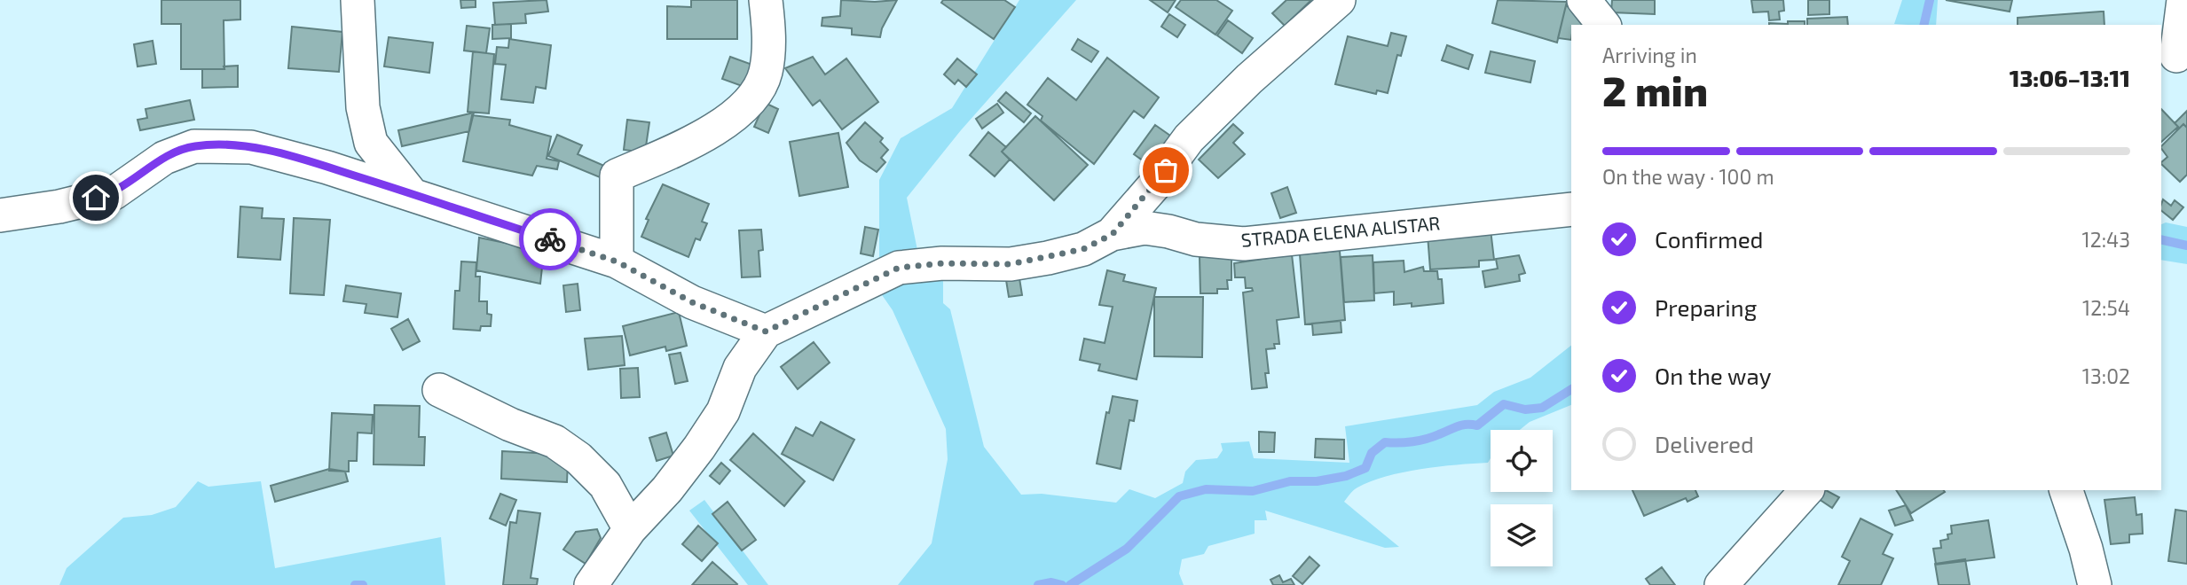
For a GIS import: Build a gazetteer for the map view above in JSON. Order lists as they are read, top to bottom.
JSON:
{
  "streets": {
    "street": ["STRADA ELENA ALISTAR"]
  },
  "page": {
    "heading": ["2 min", "Arriving in", "13:06–13:11"],
    "bar": "On the way · 100 m",
    "list": [
      ["Confirmed", "12:43"],
      ["Preparing", "12:54"],
      ["On the way", "13:02"],
      "Delivered"
    ]
  }
}
